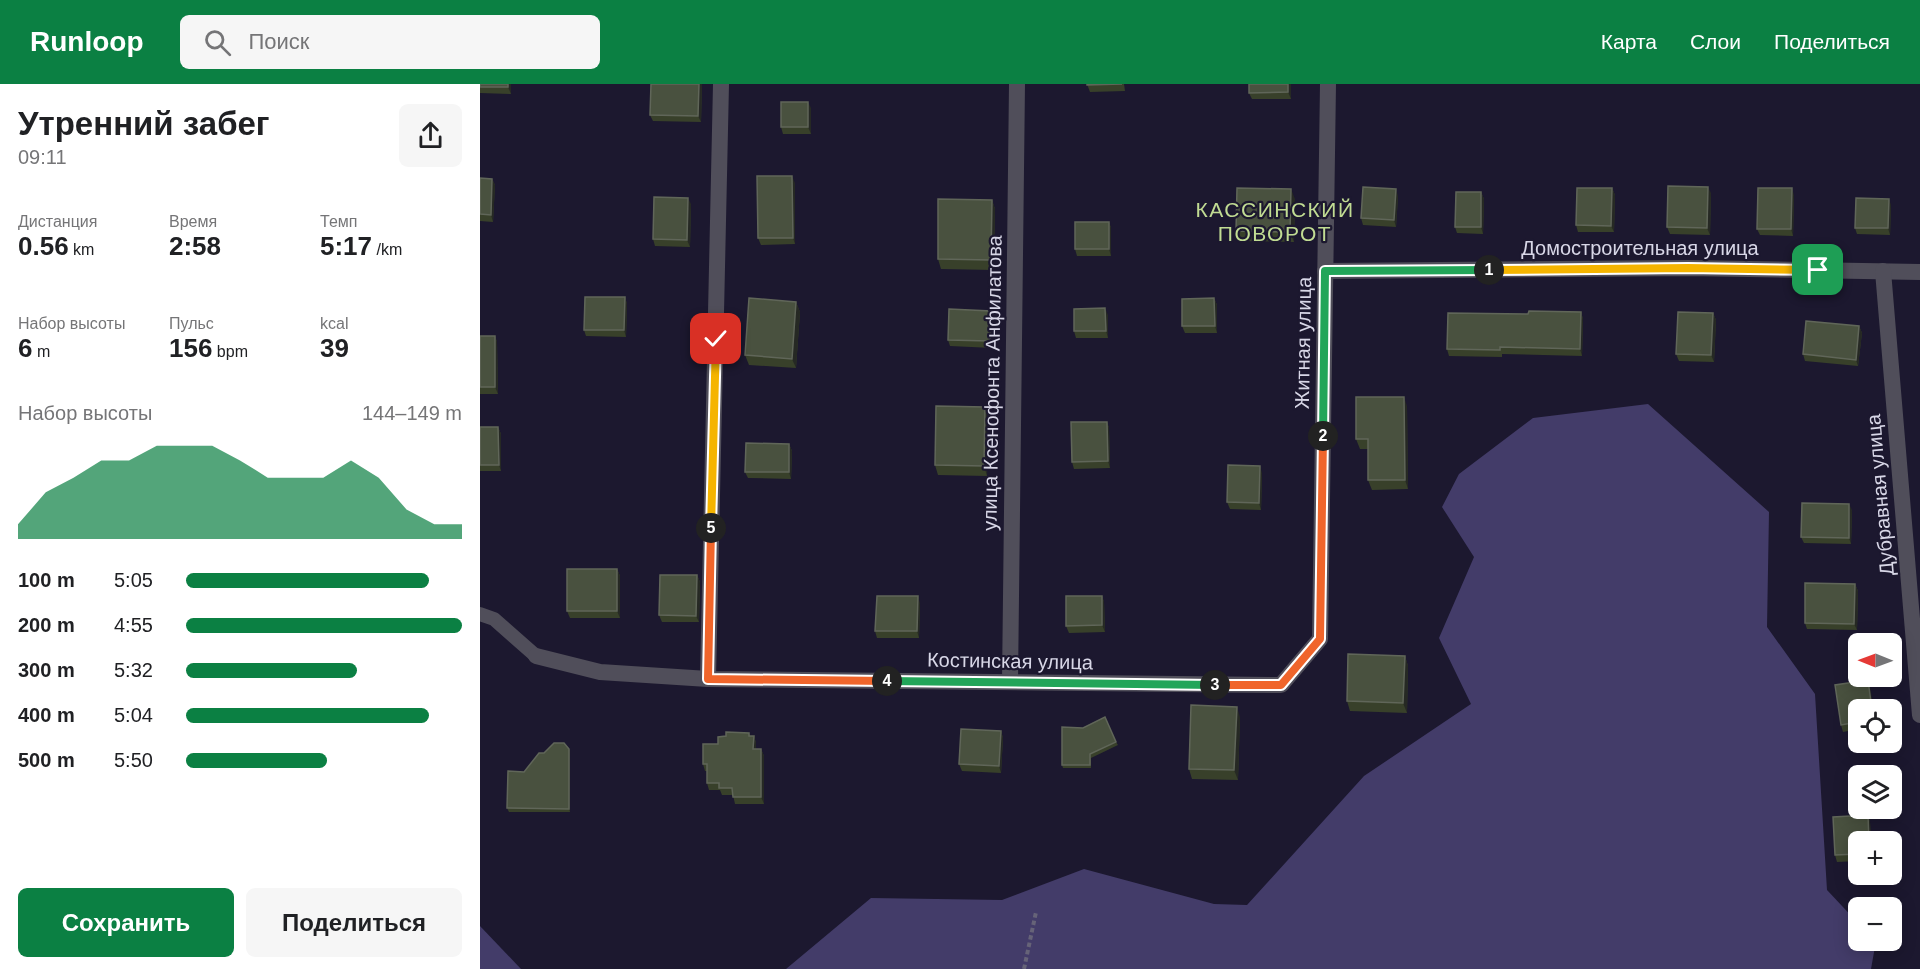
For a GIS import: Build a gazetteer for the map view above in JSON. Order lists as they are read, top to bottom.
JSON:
{
  "streets": {
    "street": [
      "Домостроительная улица",
      "Житная улица",
      "улица Ксенофонта Анфилатова",
      "Дубравная улица",
      "Костинская улица"
    ]
  },
  "crossings": [
    ["Домостроительная улица", "Житная улица"],
    ["Домостроительная улица", "Дубравная улица"],
    ["Житная улица", "Костинская улица"],
    ["улица Ксенофонта Анфилатова", "Костинская улица"]
  ],
  "districts": ["КАССИНСКИЙ ПОВОРОТ"],
  "north": "left",
  "page": {
    "header": "Runloop",
    "search": "Поиск",
    "nav": ["Карта", "Слои", "Поделиться"],
    "heading": ["Утренний забег", "09:11"],
    "stats": [
      ["Дистанция", "0.56 km"],
      ["Время", "2:58"],
      ["Темп", "5:17 /km"],
      ["Набор высоты", "6 m"],
      ["Пульс", "156 bpm"],
      ["kcal", "39"]
    ],
    "pins": [
      "1",
      "2",
      "5",
      "4",
      "3"
    ],
    "chart": ["Набор высоты", "144–149 m"],
    "list": [
      {
        "name": "100 m",
        "note": "5:05"
      },
      {
        "name": "200 m",
        "note": "4:55"
      },
      {
        "name": "300 m",
        "note": "5:32"
      },
      {
        "name": "400 m",
        "note": "5:04"
      },
      {
        "name": "500 m",
        "note": "5:50"
      }
    ],
    "map_buttons": ["+", "−"],
    "buttons": ["Сохранить", "Поделиться"]
  }
}
